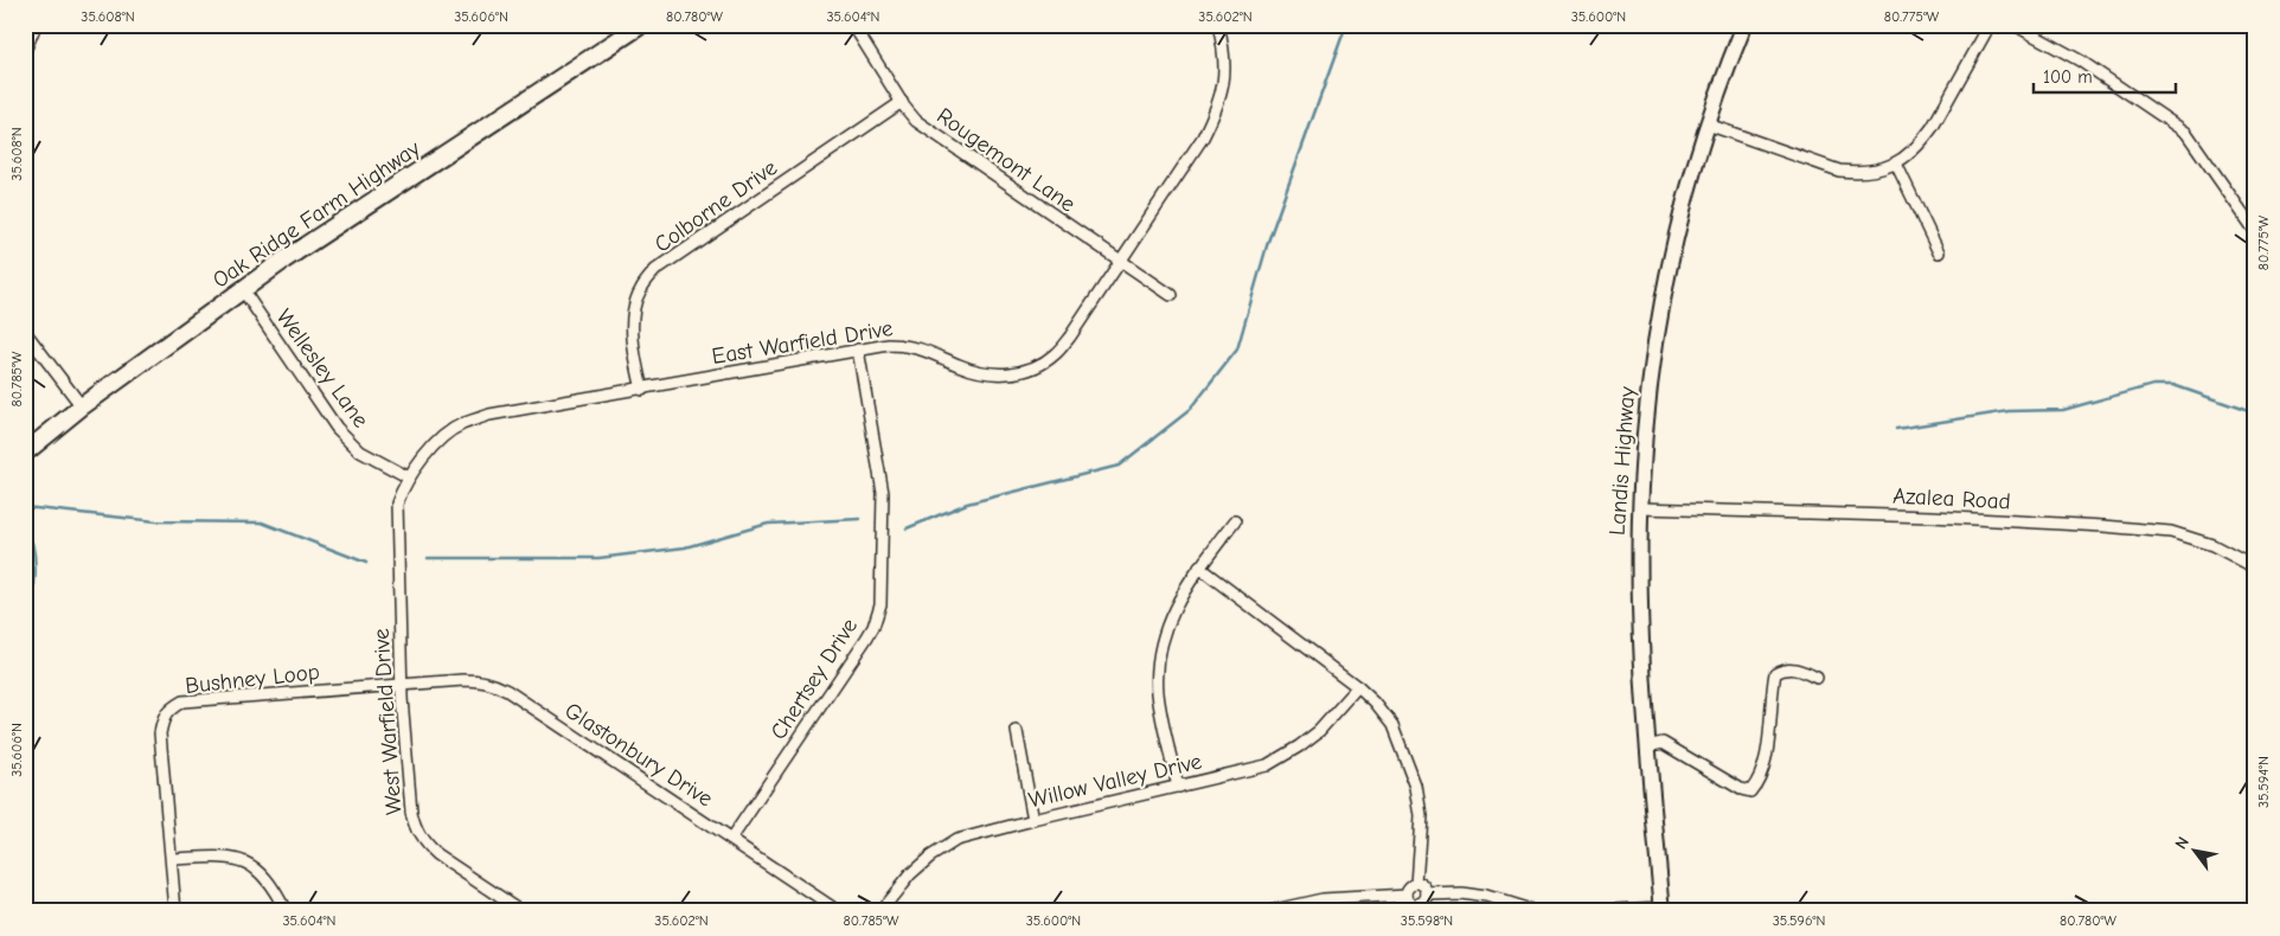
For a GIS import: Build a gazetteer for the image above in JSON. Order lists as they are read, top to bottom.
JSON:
{
  "streets": {
    "main road": ["Oak Ridge Farm Highway", "Landis Highway"],
    "street": [
      "Rougemont Lane",
      "Colborne Drive",
      "East Warfield Drive",
      "Wellesley Lane",
      "Azalea Road",
      "Bushney Loop",
      "Chertsey Drive",
      "West Warfield Drive",
      "Glastonbury Drive",
      "Willow Valley Drive"
    ]
  },
  "crossings": [
    ["Rougemont Lane", "Colborne Drive"],
    ["Rougemont Lane", "East Warfield Drive"],
    ["Colborne Drive", "East Warfield Drive"],
    ["Oak Ridge Farm Highway", "Wellesley Lane"],
    ["East Warfield Drive", "Wellesley Lane"],
    ["East Warfield Drive", "Chertsey Drive"],
    ["East Warfield Drive", "West Warfield Drive"],
    ["Wellesley Lane", "West Warfield Drive"],
    ["Landis Highway", "Azalea Road"],
    ["Bushney Loop", "West Warfield Drive"],
    ["Bushney Loop", "Glastonbury Drive"],
    ["Chertsey Drive", "Glastonbury Drive"],
    ["West Warfield Drive", "Glastonbury Drive"]
  ],
  "scale_bar": "100 m",
  "north": "top left",
  "coordinates": [
    "35.608°N",
    "35.606°N",
    "80.780°W",
    "35.604°N",
    "35.602°N",
    "35.600°N",
    "80.775°W",
    "80.785°W",
    "35.594°N",
    "35.598°N",
    "35.596°N"
  ]
}
